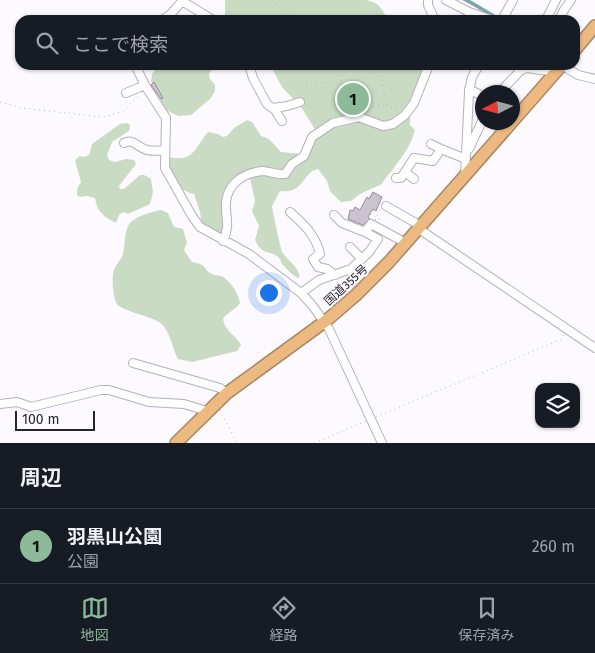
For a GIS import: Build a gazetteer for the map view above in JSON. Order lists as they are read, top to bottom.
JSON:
{
  "streets": {
    "highway": ["国道355号"]
  },
  "scale_bar": "100 m",
  "north": "left",
  "page": {
    "search": "ここで検索",
    "pins": "1",
    "scale": "100 m",
    "heading": "周辺",
    "list": [
      {
        "mark": "1",
        "name": "羽黒山公園",
        "note": "公園",
        "value": "260 m"
      }
    ],
    "nav": ["地図", "経路", "保存済み"]
  }
}
